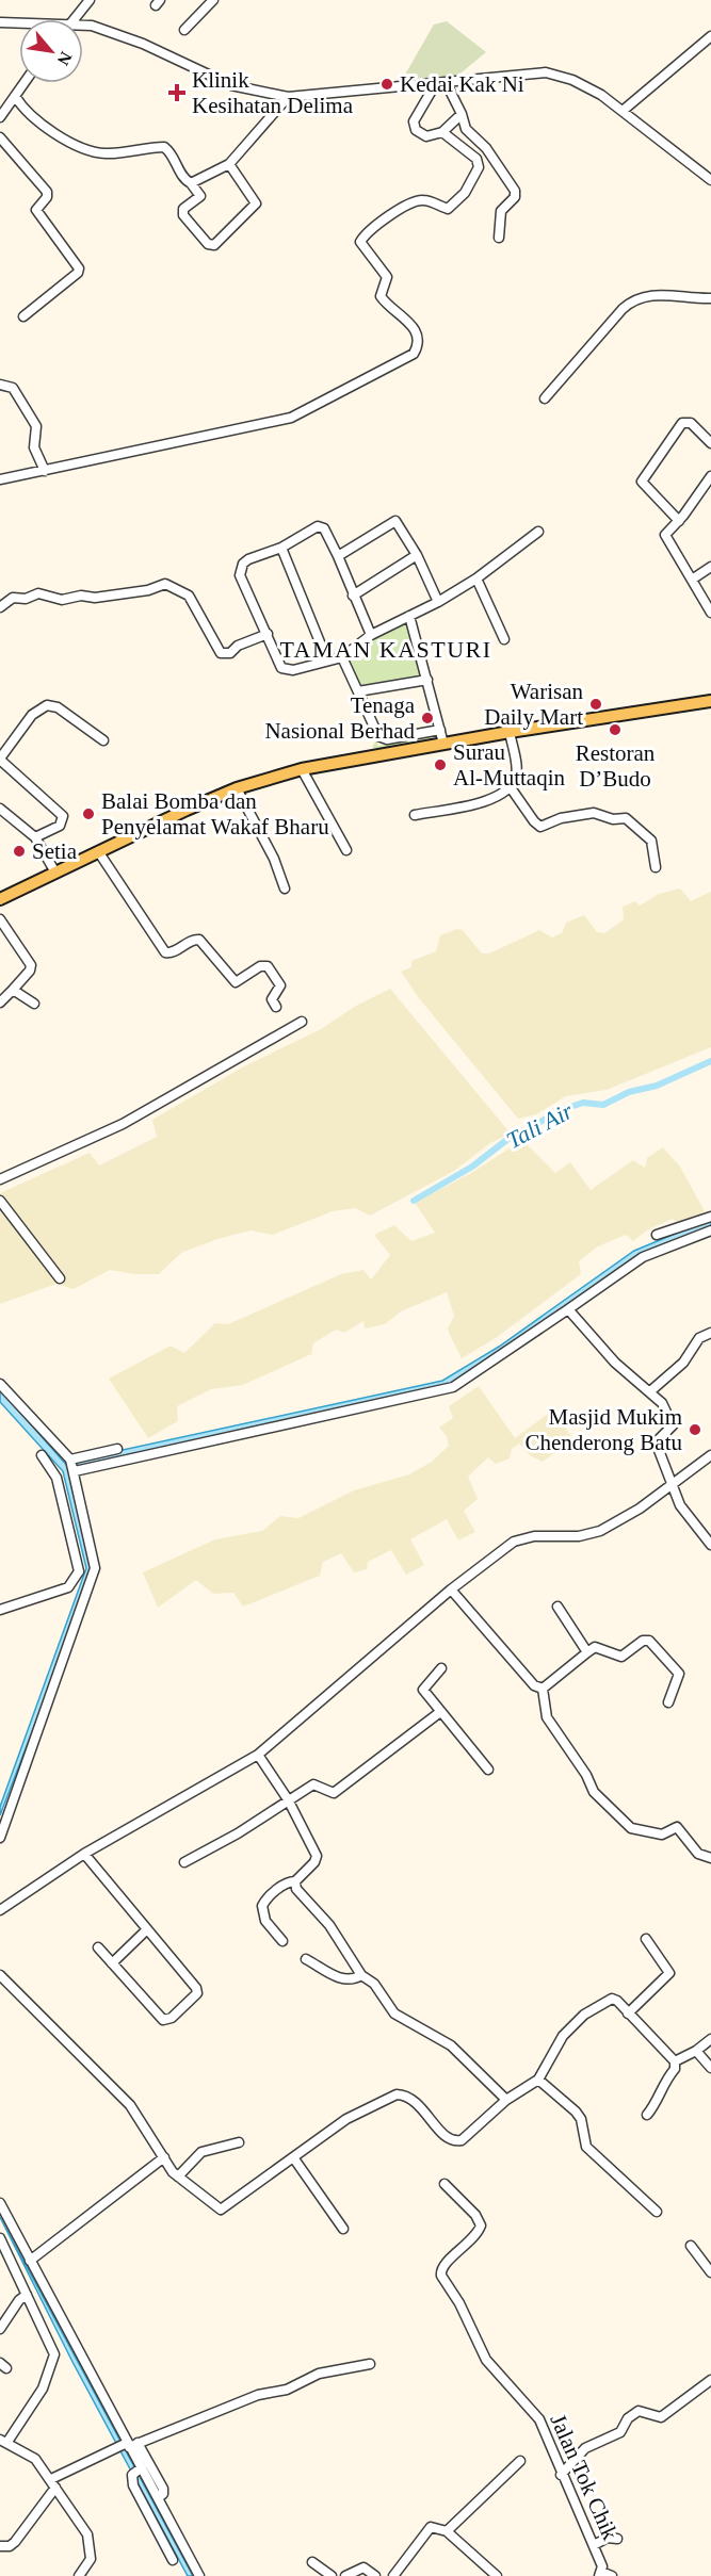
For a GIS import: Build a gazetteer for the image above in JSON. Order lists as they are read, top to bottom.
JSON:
{
  "streets": {
    "street": ["Jalan Tok Chik"]
  },
  "districts": ["TAMAN KASTURI"],
  "water": ["Tali Air"],
  "places": {
    "other": [
      "Kedai Kak Ni",
      "Warisan Daily Mart",
      "Tenaga Nasional Berhad",
      "Restoran D’Budo",
      "Surau Al-Muttaqin",
      "Balai Bomba dan Penyelamat Wakaf Bharu",
      "Setia",
      "Masjid Mukim Chenderong Batu"
    ],
    "health": ["Klinik Kesihatan Delima"]
  },
  "north": "bottom right"
}
